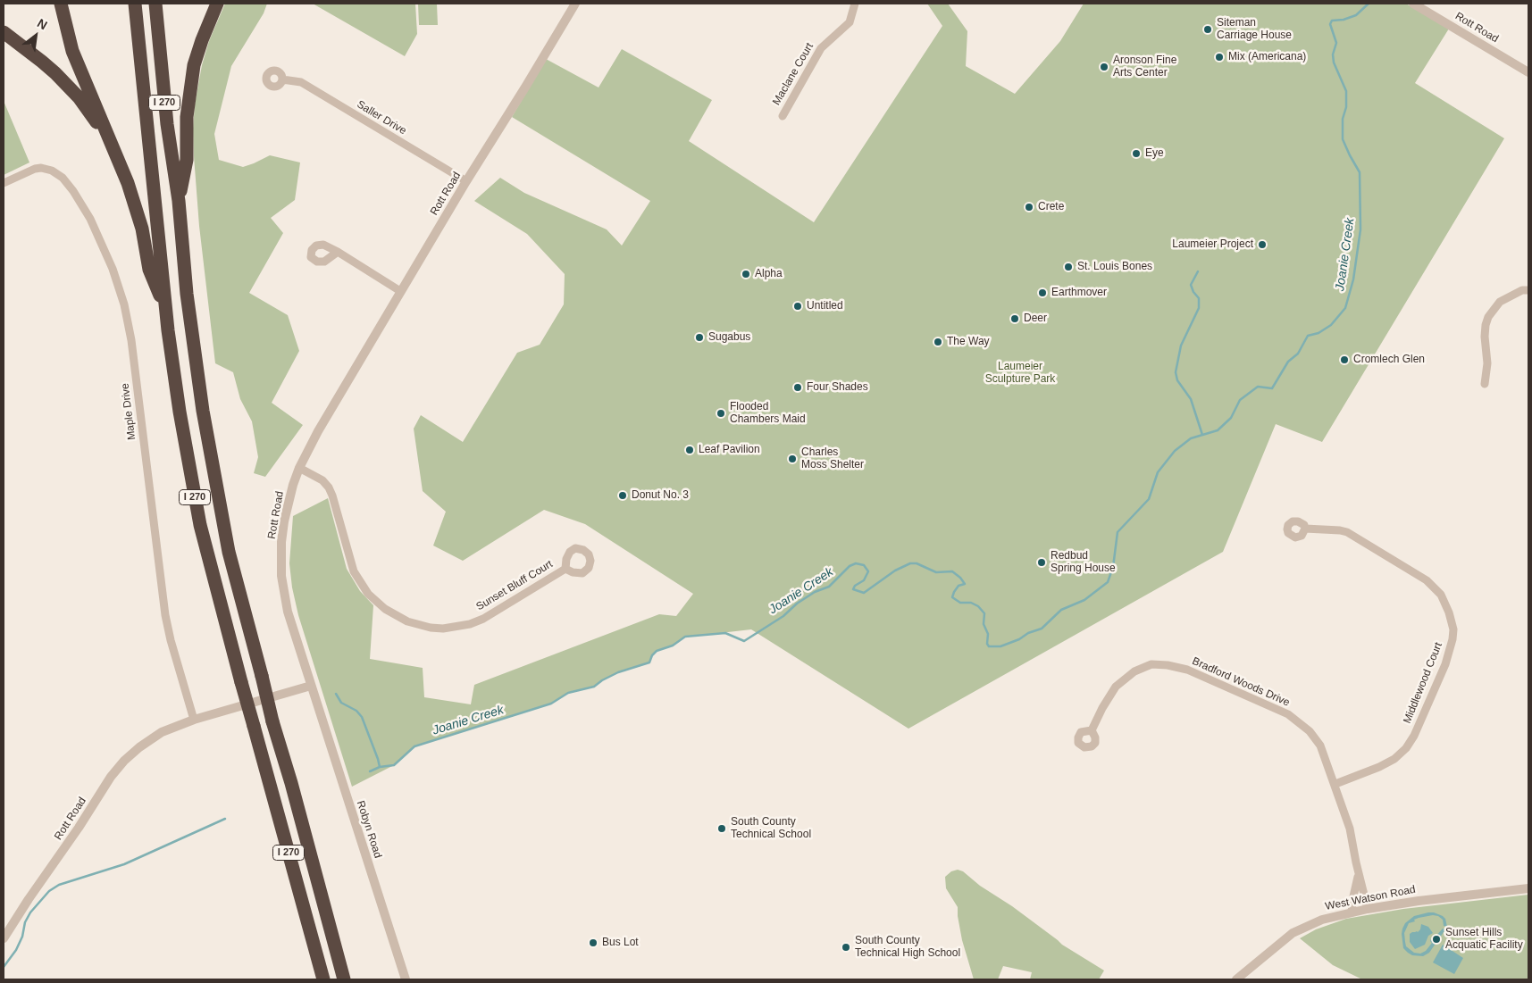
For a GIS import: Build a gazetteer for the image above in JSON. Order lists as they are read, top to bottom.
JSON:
{
  "streets": {
    "highway": ["I 270"],
    "street": [
      "Rott Road",
      "Maclane Court",
      "Saller Drive",
      "Maple Drive",
      "Sunset Bluff Court",
      "Bradford Woods Drive",
      "Middlewood Court",
      "Robyn Road",
      "West Watson Road"
    ]
  },
  "crossings": [
    ["Rott Road", "Saller Drive"],
    ["Rott Road", "Maple Drive"],
    ["Rott Road", "Sunset Bluff Court"],
    ["Rott Road", "Robyn Road"],
    ["Bradford Woods Drive", "Middlewood Court"],
    ["Bradford Woods Drive", "West Watson Road"]
  ],
  "water": ["Joanie Creek"],
  "parks": ["Laumeier Sculpture Park"],
  "places": [
    "Siteman Carriage House",
    "Mix (Americana)",
    "Aronson Fine Arts Center",
    "Eye",
    "Crete",
    "Laumeier Project",
    "St. Louis Bones",
    "Alpha",
    "Earthmover",
    "Untitled",
    "Deer",
    "Sugabus",
    "The Way",
    "Cromlech Glen",
    "Four Shades",
    "Flooded Chambers Maid",
    "Leaf Pavilion",
    "Charles Moss Shelter",
    "Donut No. 3",
    "Redbud Spring House",
    "South County Technical School",
    "Sunset Hills Acquatic Facility",
    "Bus Lot",
    "South County Technical High School"
  ],
  "north": "top right"
}
